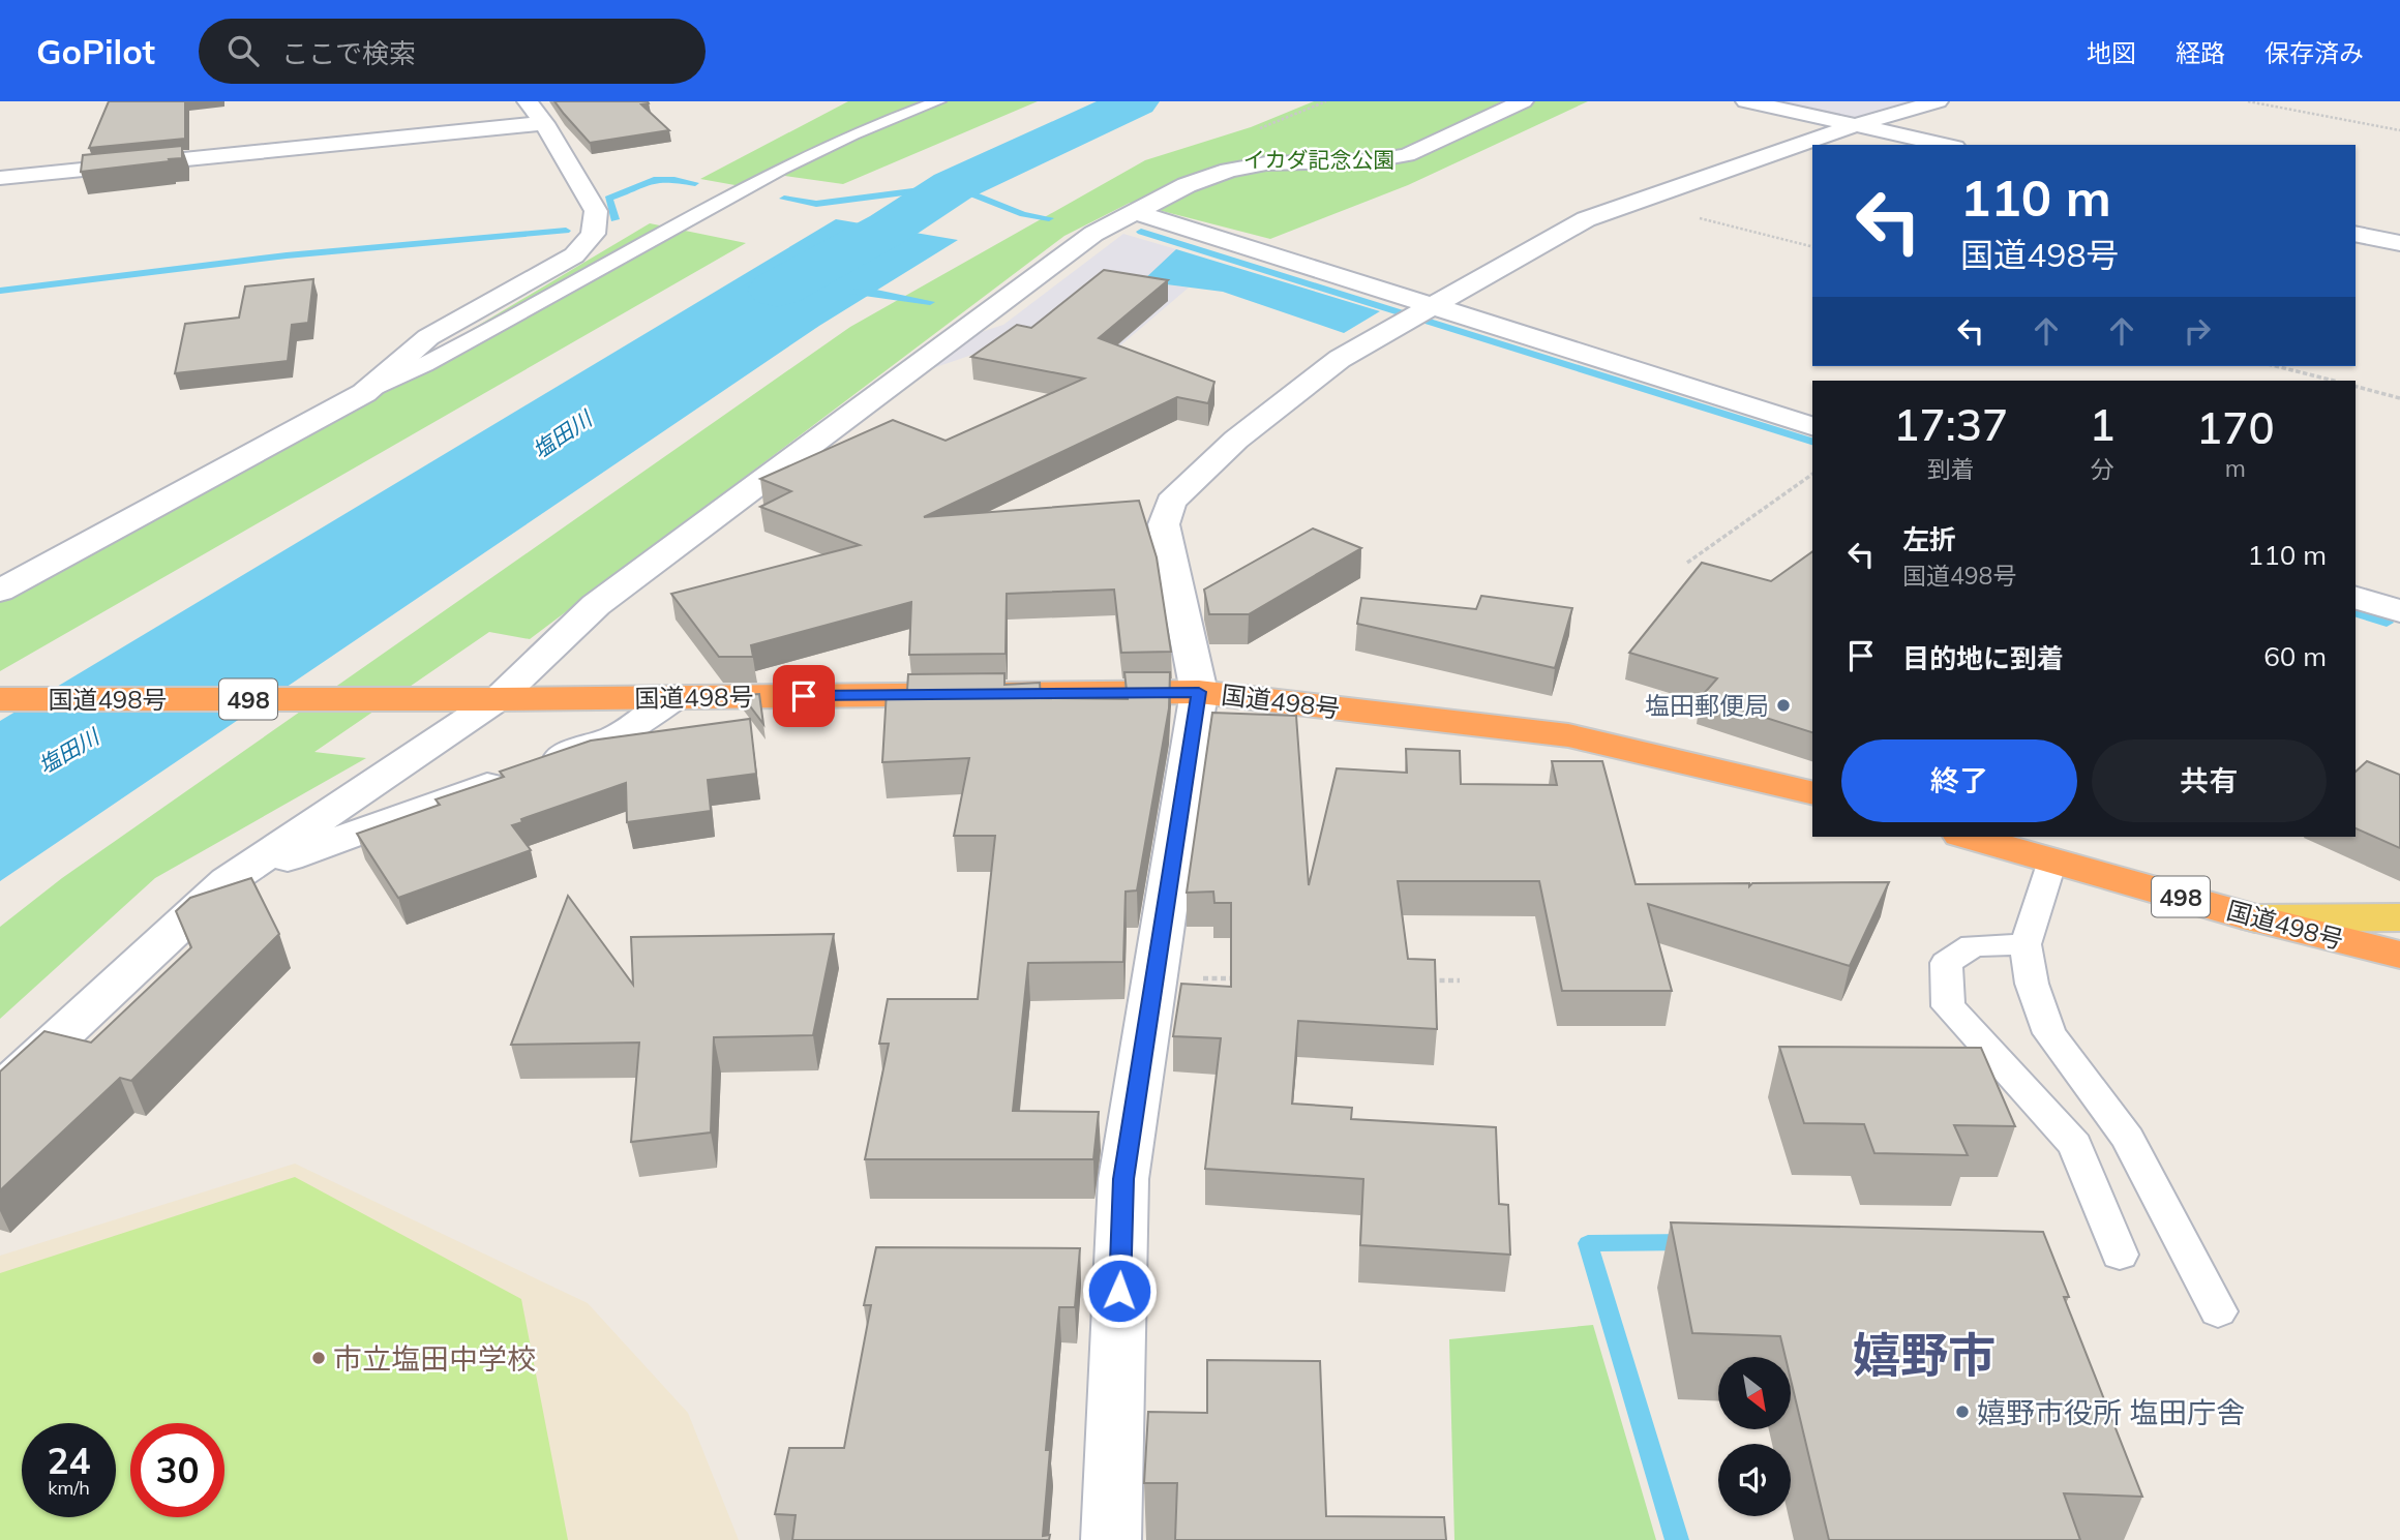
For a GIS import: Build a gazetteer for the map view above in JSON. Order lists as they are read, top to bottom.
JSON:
{
  "streets": {
    "highway": ["国道498号", "498"]
  },
  "districts": ["嬉野市"],
  "water": ["塩田川"],
  "parks": ["イカダ記念公園"],
  "places": ["塩田郵便局", "市立塩田中学校", "嬉野市役所 塩田庁舎"],
  "north": "bottom right",
  "page": {
    "header": "GoPilot",
    "search": "ここで検索",
    "nav": ["地図", "経路", "保存済み"],
    "turn": ["110 m", "国道498号"],
    "eta": [
      "17:37",
      "到着",
      "1",
      "分",
      "170",
      "m"
    ],
    "list": [
      {
        "name": "左折",
        "note": "国道498号",
        "value": "110 m"
      },
      {
        "name": "目的地に到着",
        "value": "60 m"
      }
    ],
    "buttons": ["終了", "共有"],
    "speed": "24 km/h",
    "limit": "30"
  }
}
